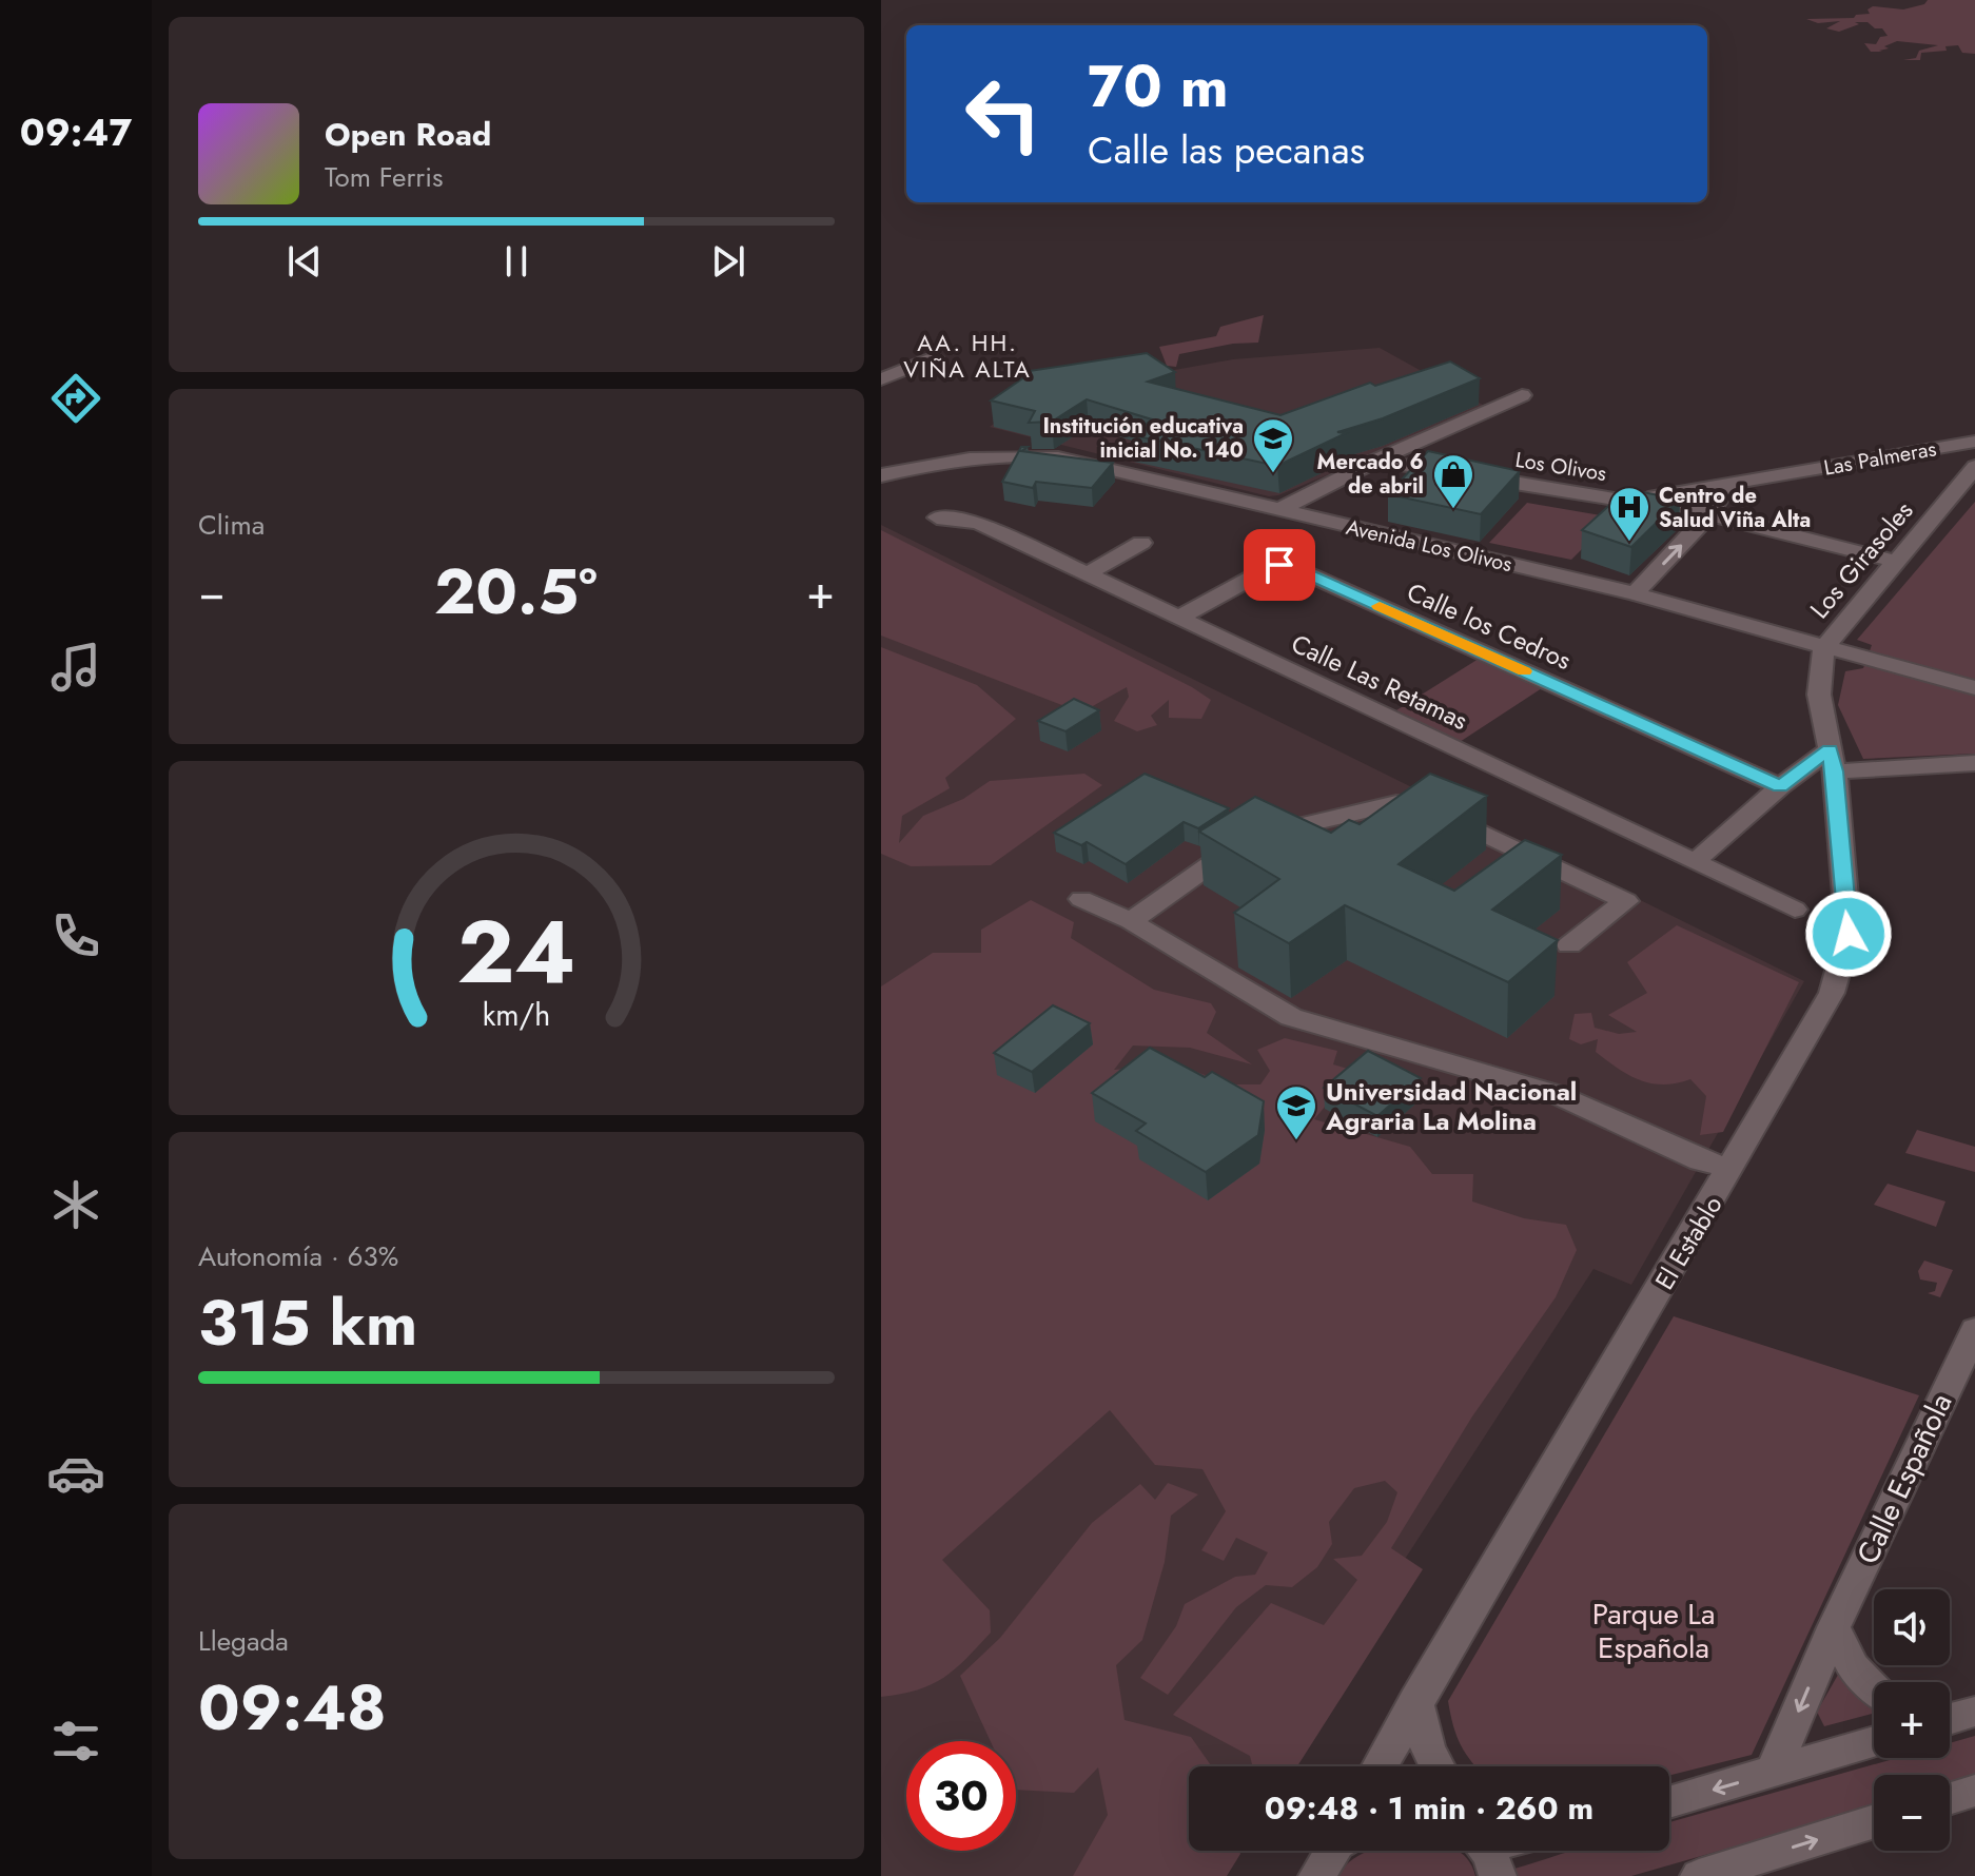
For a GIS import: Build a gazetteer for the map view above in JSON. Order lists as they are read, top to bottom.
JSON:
{
  "streets": {
    "street": [
      "Las Palmeras",
      "Los Olivos",
      "Avenida Los Olivos",
      "Los Girasoles",
      "Calle los Cedros",
      "Calle Las Retamas",
      "El Establo",
      "Calle Española"
    ]
  },
  "crossings": [
    ["Las Palmeras", "Los Olivos"],
    ["Los Olivos", "Los Girasoles"],
    ["Avenida Los Olivos", "Los Girasoles"],
    ["Los Girasoles", "El Establo"],
    ["Calle los Cedros", "Calle Las Retamas"]
  ],
  "districts": ["AA. HH. VIÑA ALTA"],
  "parks": ["Parque La Española"],
  "places": {
    "school or university": ["Institución educativa inicial No. 140", "Universidad Nacional Agraria La Molina"],
    "shop": ["Mercado 6 de abril"],
    "hospital": ["Centro de Salud Viña Alta"]
  },
  "page": {
    "tabs": "09:47",
    "turn": ["70 m", "Calle las pecanas"],
    "song": ["Open Road", "Tom Ferris"],
    "tile": [
      "Clima",
      ["Autonomía · 63%", "315 km"],
      ["Llegada", "09:48"]
    ],
    "heat": ["−", "20.5°", "+"],
    "map_buttons": ["+", "−"],
    "limit": "30",
    "trip": "09:48 · 1 min · 260 m",
    "gauge": ["24", "km/h"]
  }
}
